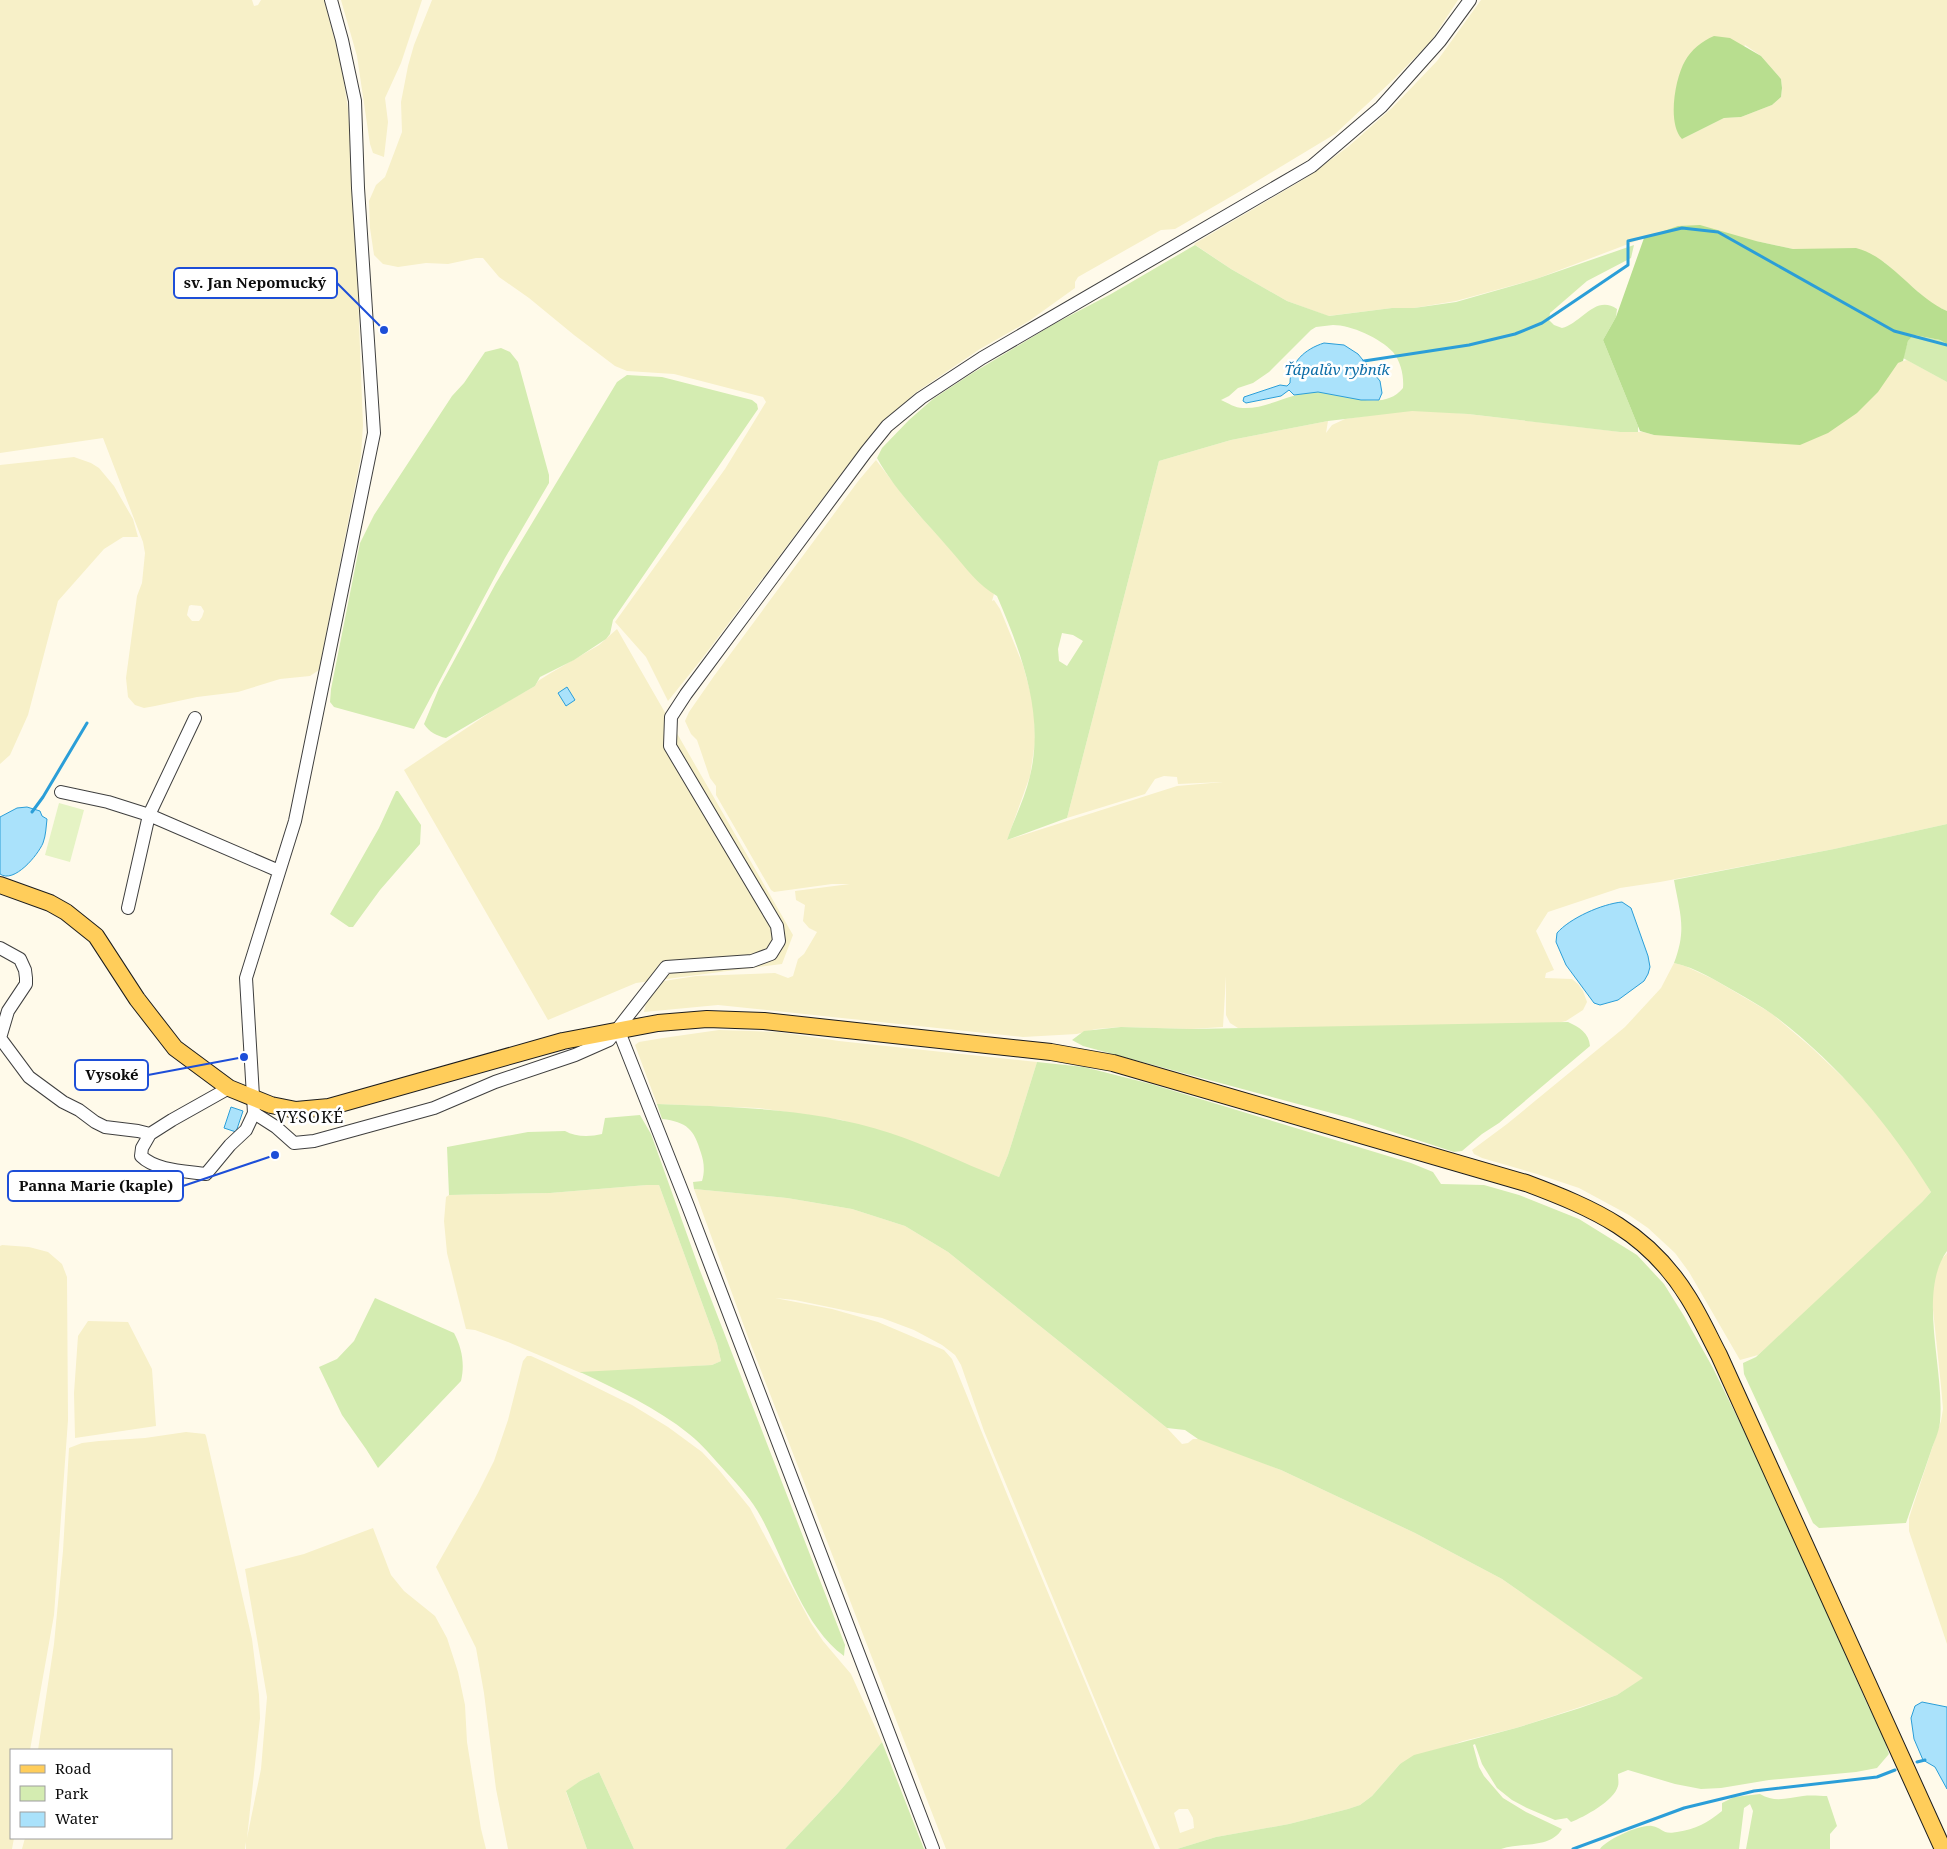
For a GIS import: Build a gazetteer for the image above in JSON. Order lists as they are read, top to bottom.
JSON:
{
  "districts": ["VYSOKÉ"],
  "water": ["Ťápalův rybník"],
  "places": ["sv. Jan Nepomucký", "Vysoké", "Panna Marie (kaple)"],
  "legend": ["Road", "Park", "Water"]
}
